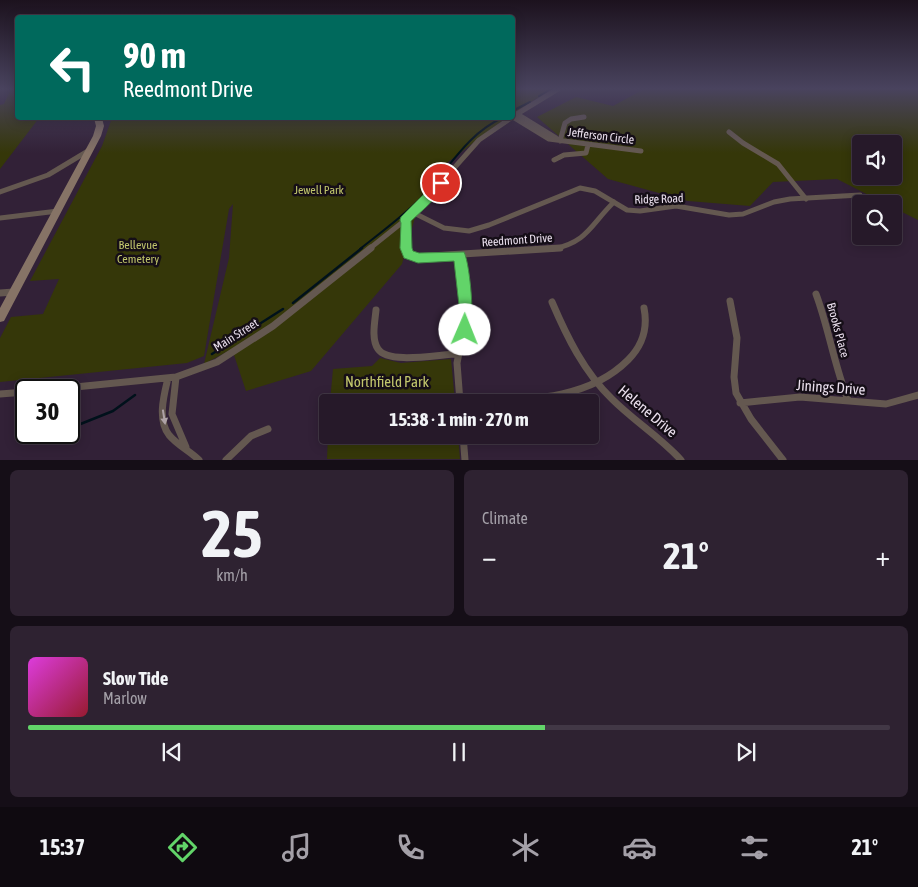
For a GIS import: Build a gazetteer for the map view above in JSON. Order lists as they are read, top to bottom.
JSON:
{
  "streets": {
    "street": [
      "Jefferson Circle",
      "Ridge Road",
      "Reedmont Drive",
      "Brooks Place",
      "Main Street",
      "Jinings Drive",
      "Helene Drive"
    ]
  },
  "crossings": [
    ["Ridge Road", "Reedmont Drive"],
    ["Ridge Road", "Main Street"],
    ["Reedmont Drive", "Main Street"],
    ["Brooks Place", "Jinings Drive"]
  ],
  "parks": ["Jewell Park", "Bellevue Cemetery", "Northfield Park"],
  "page": {
    "turn": ["90 m", "Reedmont Drive"],
    "limit": "30",
    "trip": "15:38 · 1 min · 270 m",
    "tile": [
      ["25", "km/h"],
      "Climate"
    ],
    "heat": ["−", "21°", "+"],
    "song": ["Slow Tide", "Marlow"],
    "tabs": ["15:37", "21°"]
  }
}
